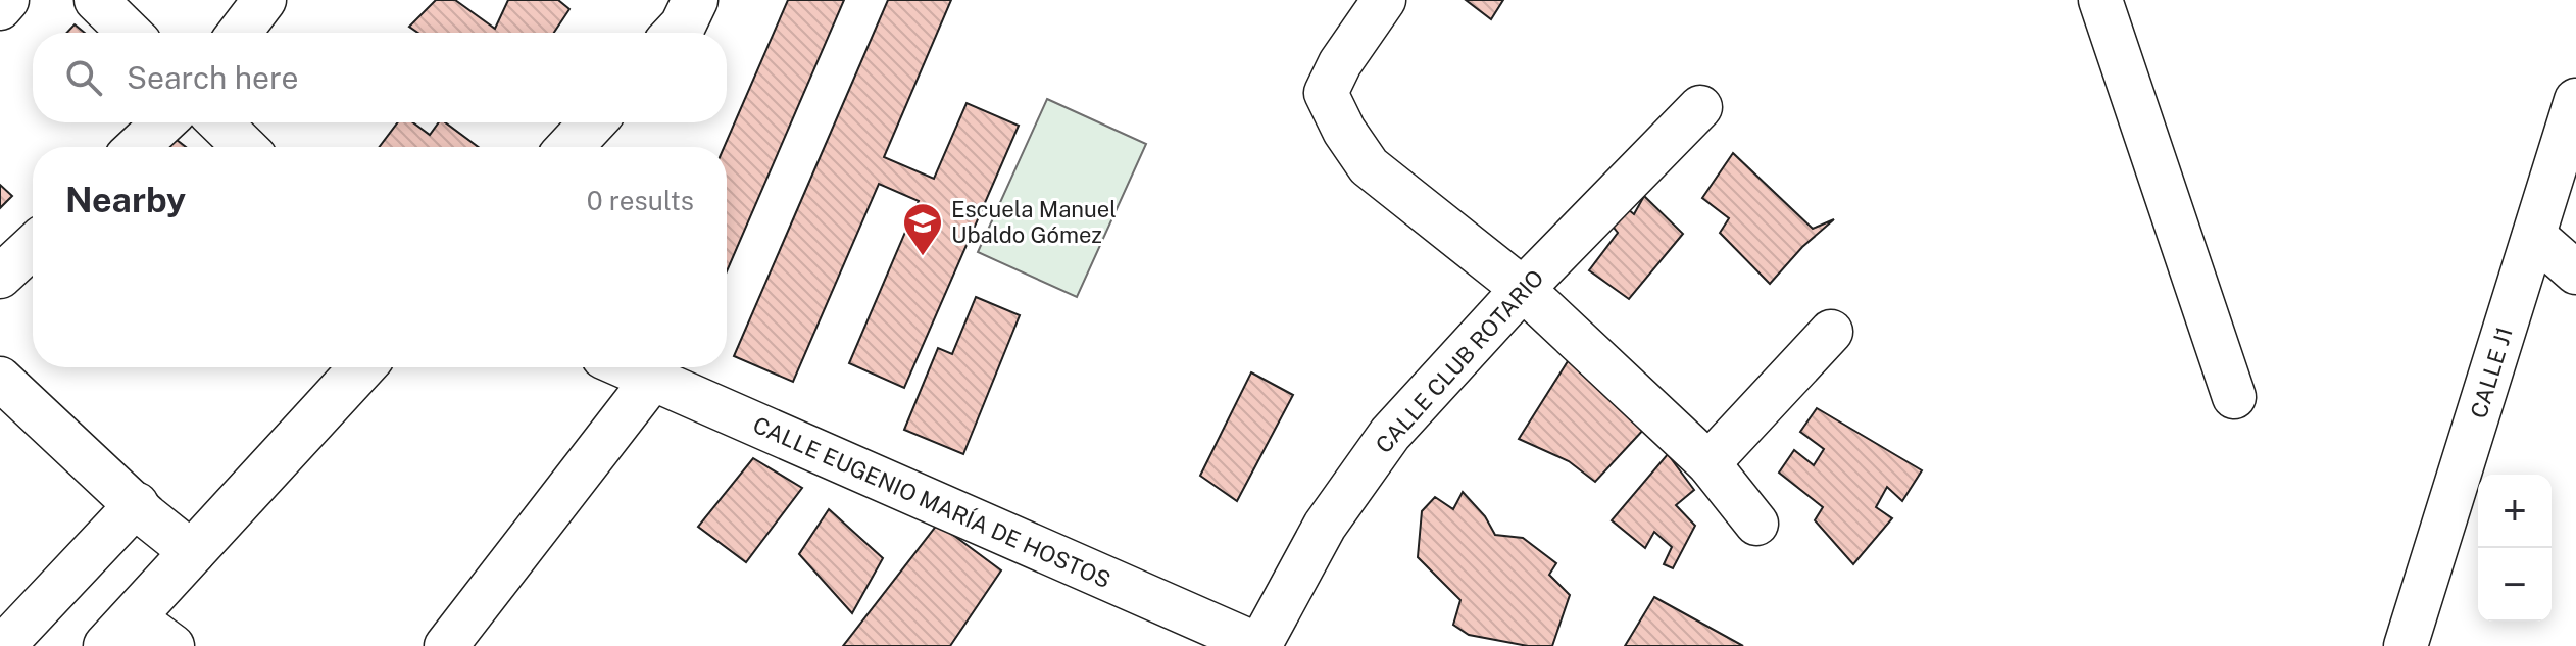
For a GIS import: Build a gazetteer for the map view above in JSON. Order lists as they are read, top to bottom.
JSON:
{
  "streets": {
    "street": ["CALLE CLUB ROTARIO", "CALLE J1", "CALLE EUGENIO MARÍA DE HOSTOS"]
  },
  "crossings": [
    ["CALLE CLUB ROTARIO", "CALLE EUGENIO MARÍA DE HOSTOS"]
  ],
  "places": {
    "school or university": ["Escuela Manuel Ubaldo Gómez"]
  },
  "page": {
    "search": "Search here",
    "heading": ["Nearby", "0 results"],
    "map_buttons": ["+", "−"]
  }
}
